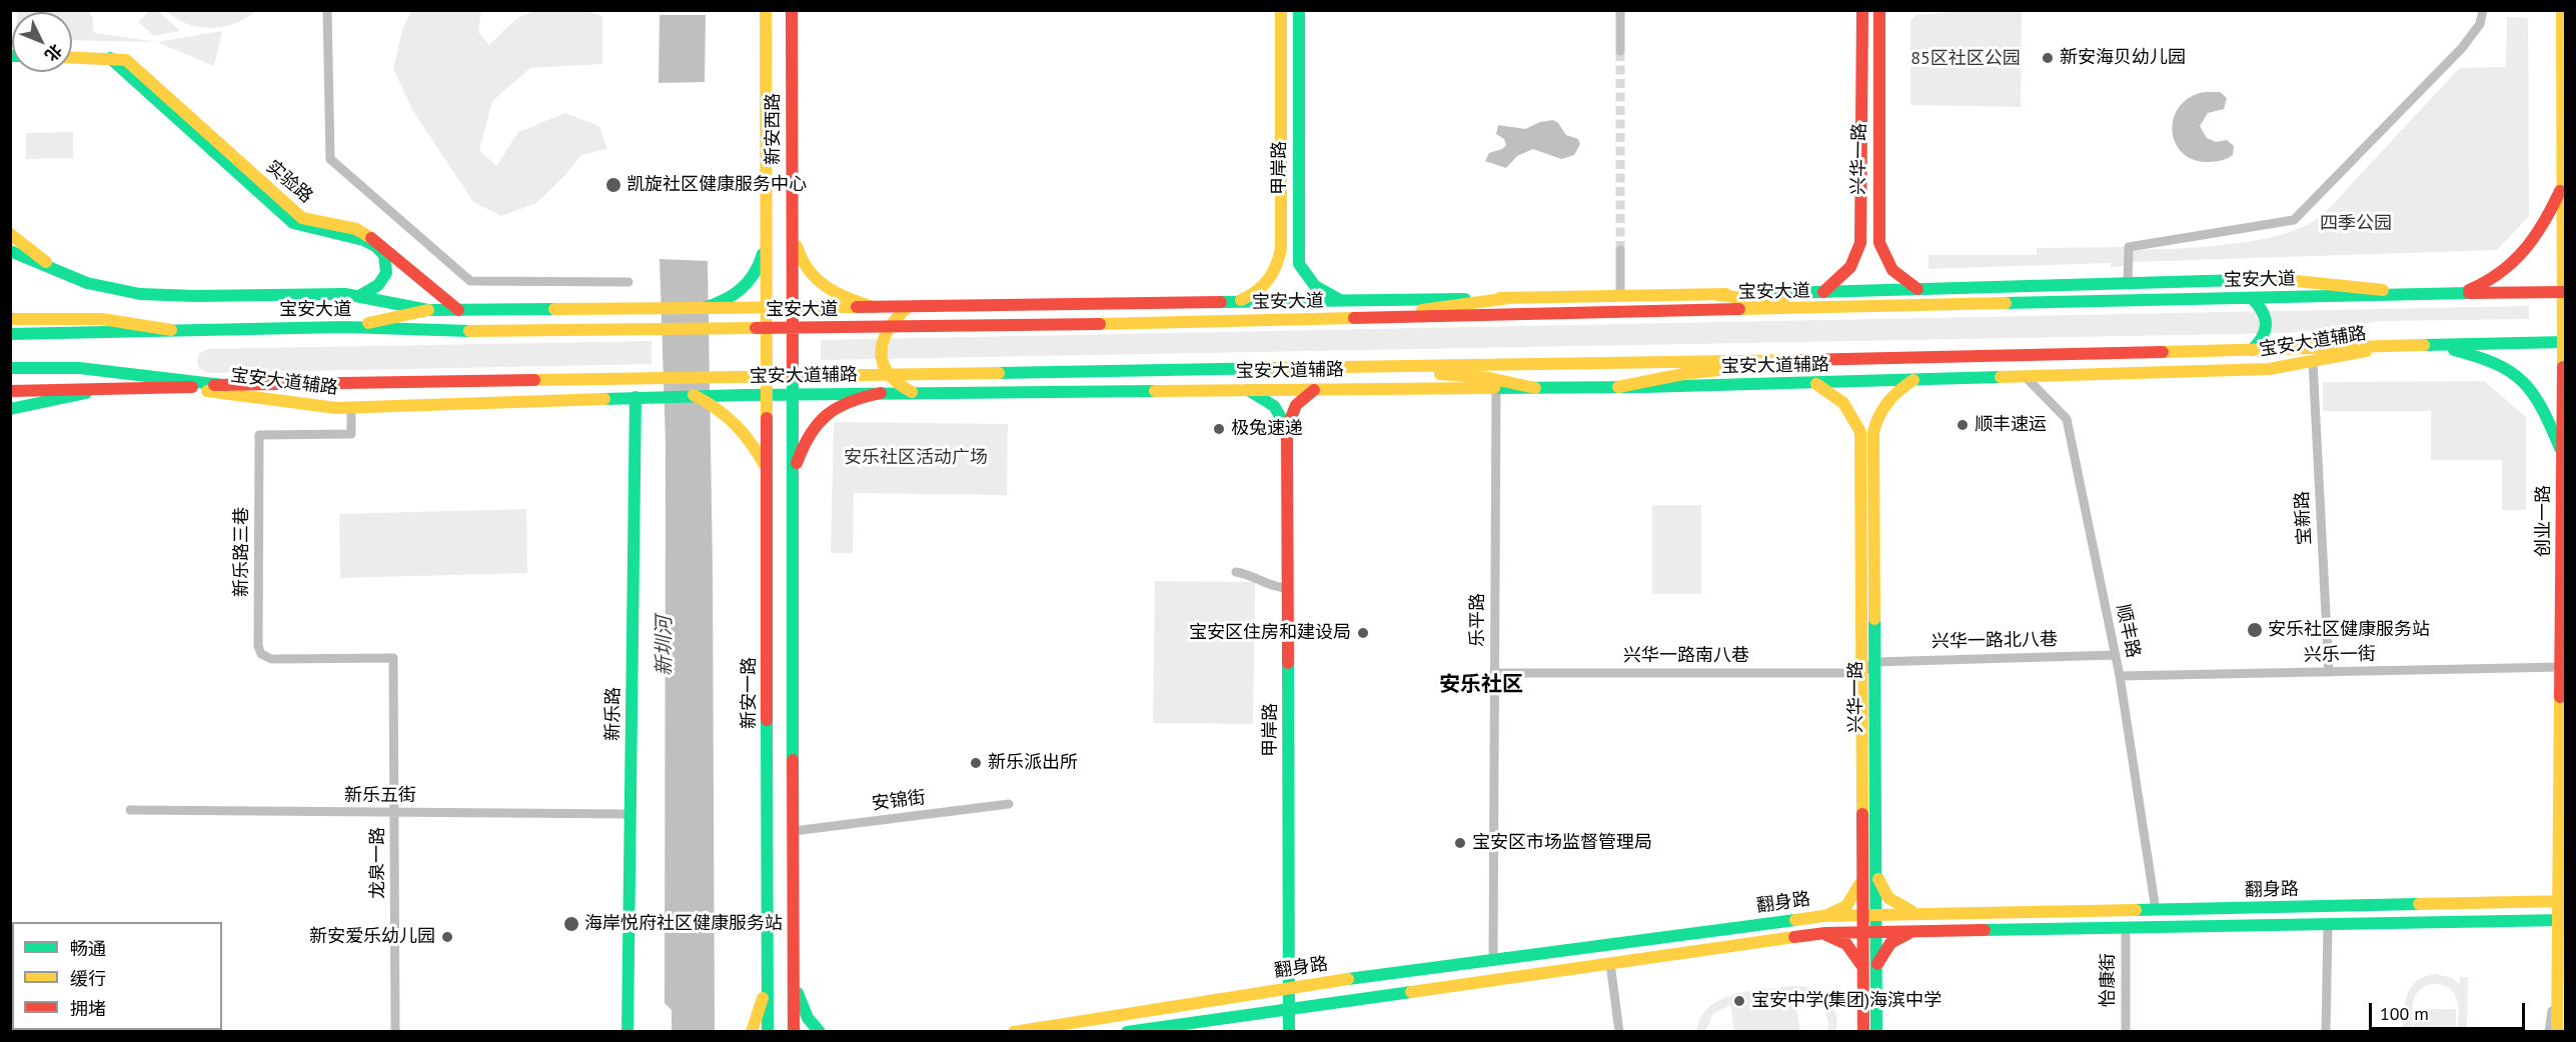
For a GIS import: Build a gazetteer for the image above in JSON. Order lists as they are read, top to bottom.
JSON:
{
  "streets": {
    "main road": [
      "新安西路",
      "兴华一路",
      "甲岸路",
      "实验路",
      "宝安大道",
      "宝安大道辅路",
      "创业一路",
      "新安一路",
      "新乐路",
      "翻身路"
    ],
    "street": [
      "宝新路",
      "新乐路三巷",
      "乐平路",
      "顺丰路",
      "兴华一路北八巷",
      "兴乐一街",
      "兴华一路南八巷",
      "新乐五街",
      "安锦街",
      "龙泉一路",
      "怡康街"
    ]
  },
  "crossings": [
    ["新安西路", "宝安大道辅路"],
    ["新安西路", "新安一路"],
    ["兴华一路", "宝安大道辅路"],
    ["兴华一路", "兴华一路北八巷"],
    ["兴华一路", "兴华一路南八巷"],
    ["兴华一路", "翻身路"],
    ["甲岸路", "翻身路"],
    ["宝安大道", "创业一路"],
    ["宝安大道辅路", "宝新路"],
    ["宝安大道辅路", "新乐路三巷"],
    ["宝安大道辅路", "乐平路"],
    ["宝安大道辅路", "顺丰路"],
    ["宝安大道辅路", "新安一路"],
    ["宝安大道辅路", "新乐路"],
    ["宝新路", "兴乐一街"],
    ["创业一路", "兴乐一街"],
    ["创业一路", "翻身路"],
    ["新乐路三巷", "龙泉一路"],
    ["乐平路", "兴华一路南八巷"],
    ["乐平路", "翻身路"],
    ["顺丰路", "兴华一路北八巷"],
    ["顺丰路", "兴乐一街"],
    ["顺丰路", "翻身路"],
    ["新乐路", "新乐五街"],
    ["新乐五街", "龙泉一路"],
    ["翻身路", "怡康街"]
  ],
  "districts": ["安乐社区"],
  "water": ["新圳河"],
  "parks": ["85区社区公园", "四季公园", "安乐社区活动广场"],
  "places": [
    "新安海贝幼儿园",
    "凯旋社区健康服务中心",
    "顺丰速运",
    "极兔速递",
    "安乐社区健康服务站",
    "宝安区住房和建设局",
    "新乐派出所",
    "宝安区市场监督管理局",
    "海岸悦府社区健康服务站",
    "新安爱乐幼儿园",
    "宝安中学(集团)海滨中学"
  ],
  "legend": ["畅通", "缓行", "拥堵"],
  "scale_bar": "100 m",
  "north": "bottom right"
}
